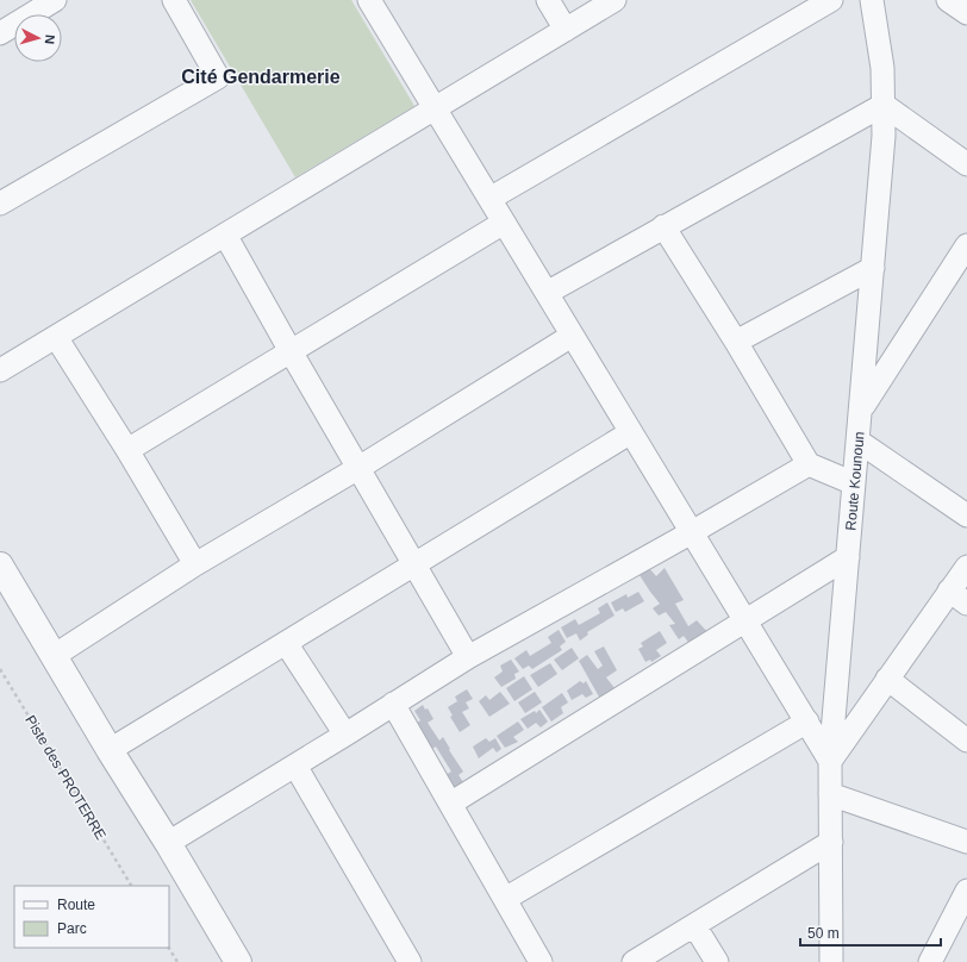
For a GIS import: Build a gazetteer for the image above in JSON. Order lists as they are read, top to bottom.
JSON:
{
  "streets": {
    "street": ["Route Kounoun"],
    "path": ["Piste des PROTERRE"]
  },
  "districts": ["Cité Gendarmerie"],
  "legend": ["Route", "Parc"],
  "scale_bar": "50 m",
  "north": "right"
}
